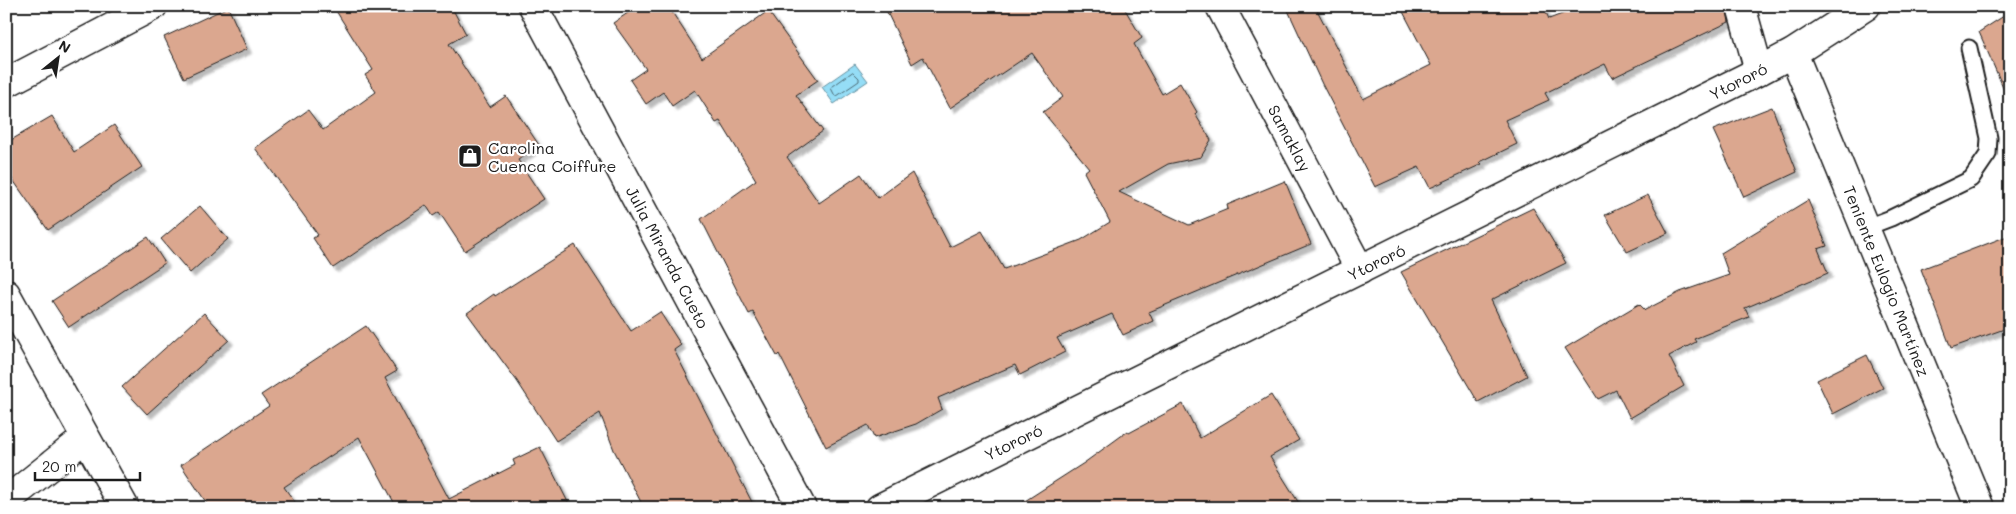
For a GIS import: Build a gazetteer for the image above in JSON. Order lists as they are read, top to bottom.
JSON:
{
  "streets": {
    "street": [
      "Ytororó",
      "Samaklay",
      "Julia Miranda Cueto",
      "Teniente Eulogio Martínez"
    ]
  },
  "crossings": [
    ["Ytororó", "Samaklay"],
    ["Ytororó", "Teniente Eulogio Martínez"]
  ],
  "places": {
    "shop": ["Carolina Cuenca Coiffure"]
  },
  "scale_bar": "20 m",
  "north": "top right"
}
